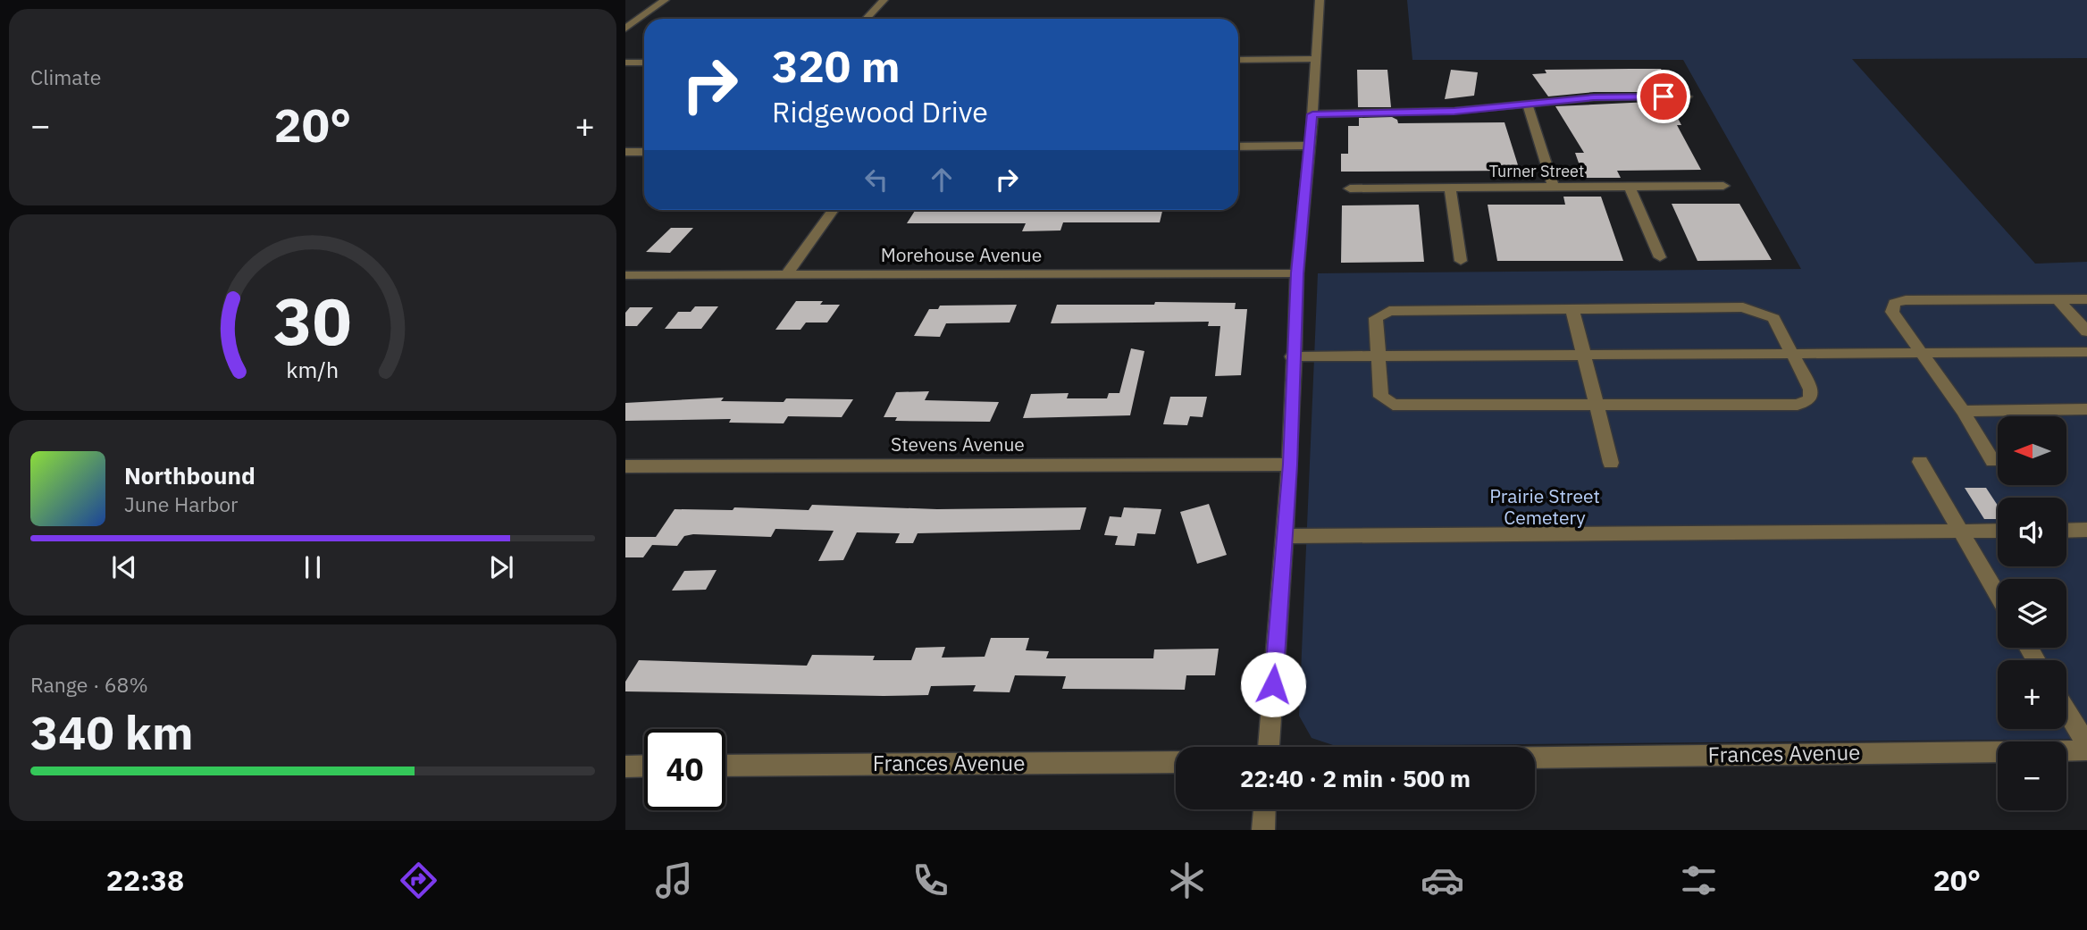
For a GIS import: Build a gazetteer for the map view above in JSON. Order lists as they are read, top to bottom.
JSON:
{
  "streets": {
    "street": [
      "Turner Street",
      "Morehouse Avenue",
      "Stevens Avenue",
      "Frances Avenue"
    ]
  },
  "parks": ["Prairie Street Cemetery"],
  "north": "left",
  "page": {
    "tile": [
      "Climate",
      ["Range · 68%", "340 km"]
    ],
    "turn": ["320 m", "Ridgewood Drive"],
    "heat": ["−", "20°", "+"],
    "map_buttons": ["+", "−"],
    "song": ["Northbound", "June Harbor"],
    "limit": "40",
    "trip": "22:40 · 2 min · 500 m",
    "tabs": ["22:38", "20°"],
    "gauge": ["30", "km/h"]
  }
}
